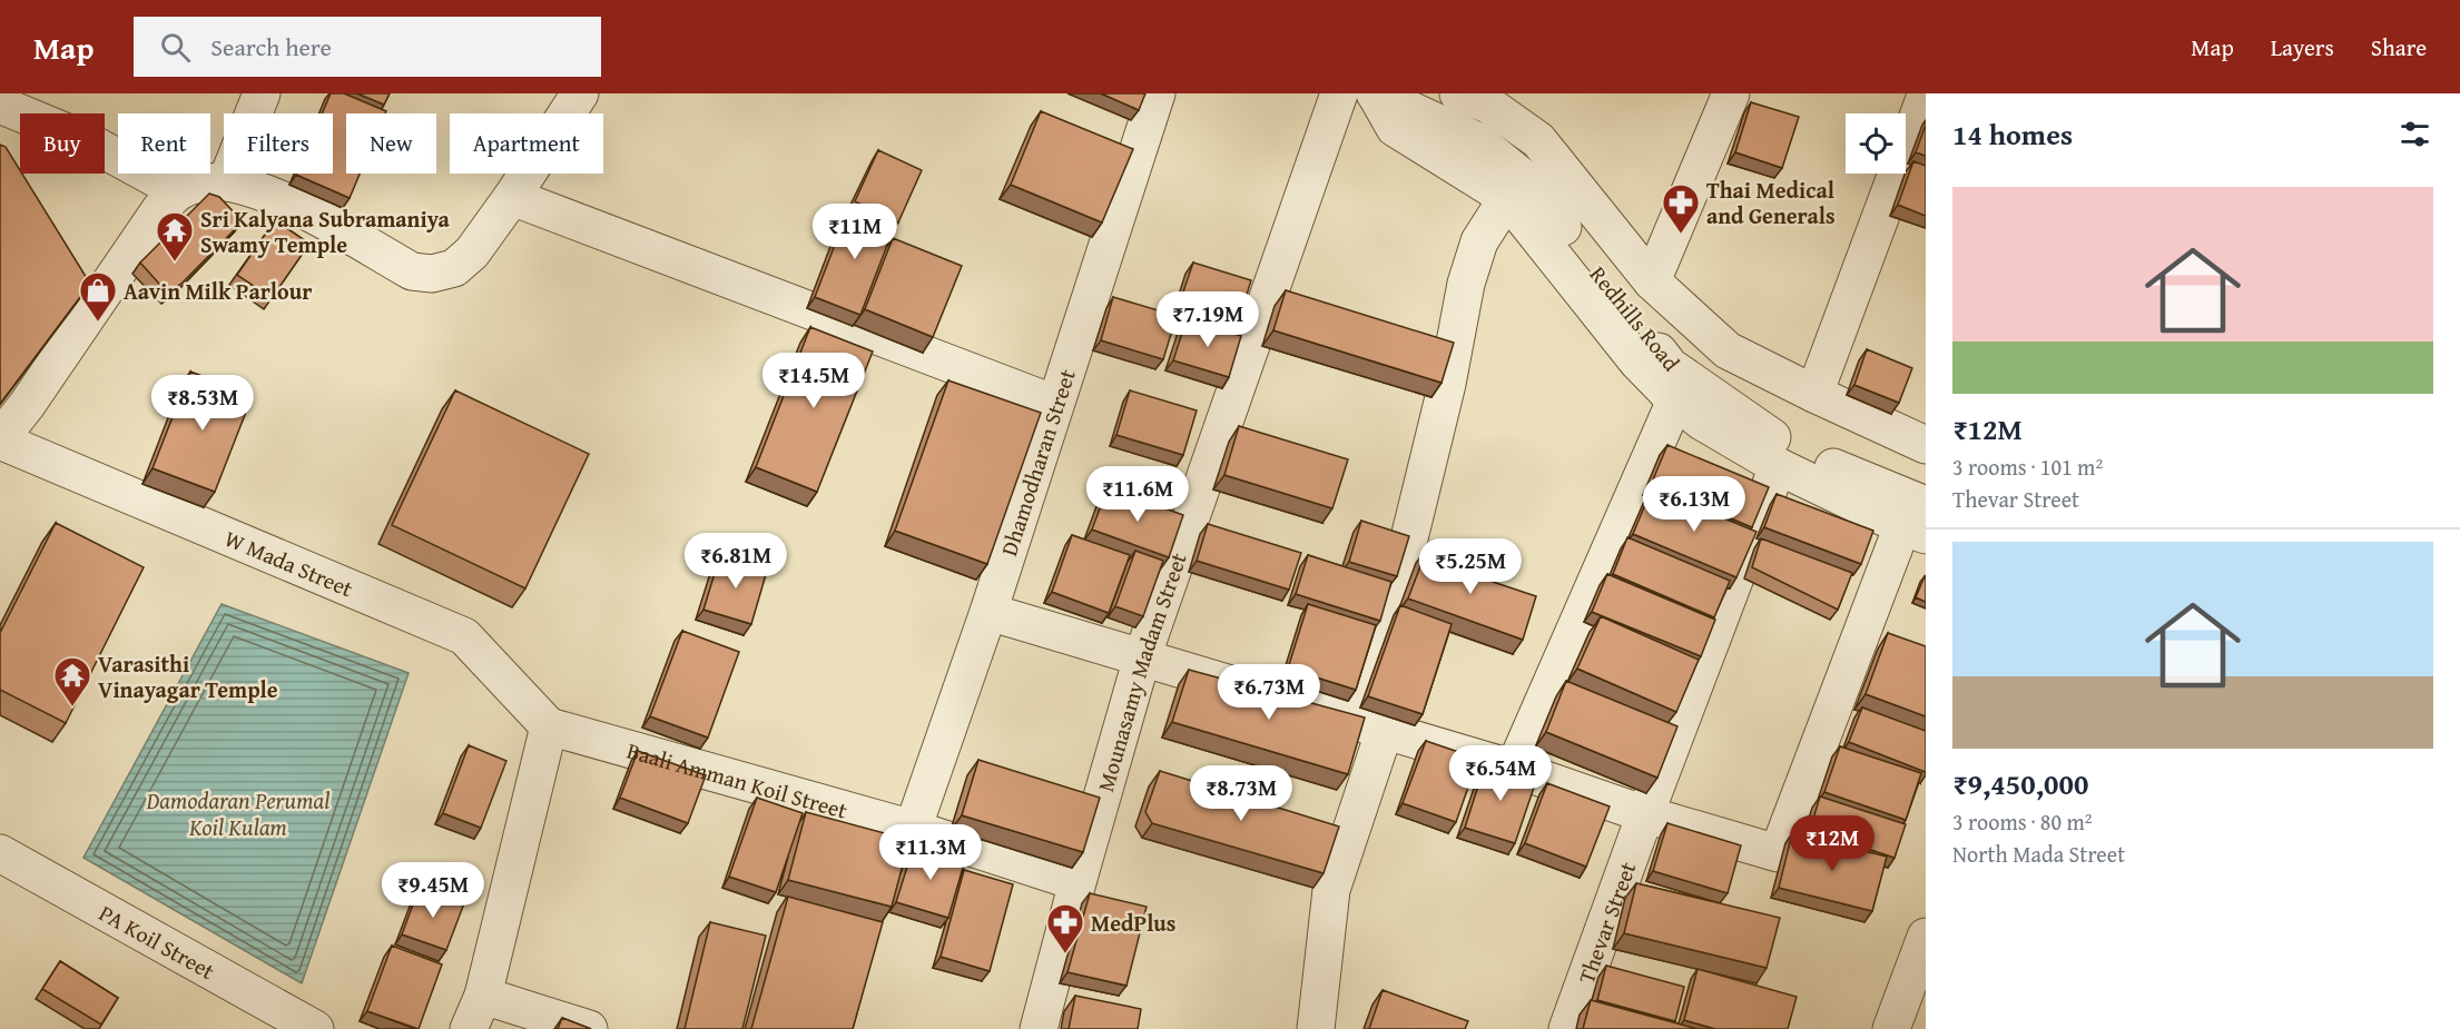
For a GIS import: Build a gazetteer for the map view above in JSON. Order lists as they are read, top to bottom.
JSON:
{
  "streets": {
    "street": [
      "Redhills Road",
      "Dhamodharan Street",
      "W Mada Street",
      "Mounasamy Madam Street",
      "Baali Amman Koil Street",
      "Thevar Street",
      "PA Koil Street"
    ]
  },
  "crossings": [
    ["Dhamodharan Street", "Baali Amman Koil Street"],
    ["W Mada Street", "Baali Amman Koil Street"],
    ["Mounasamy Madam Street", "Baali Amman Koil Street"]
  ],
  "water": ["Damodaran Perumal Koil Kulam"],
  "places": {
    "pharmacy": ["Thai Medical and Generals", "MedPlus"],
    "temple": ["Sri Kalyana Subramaniya Swamy Temple", "Varasithi Vinayagar Temple"],
    "shop": ["Aavin Milk Parlour"]
  },
  "page": {
    "header": "Map",
    "search": "Search here",
    "nav": ["Map", "Layers", "Share"],
    "heading": "14 homes",
    "chip": [
      "Buy",
      "Rent",
      "Filters",
      "New",
      "Apartment"
    ],
    "list": [
      {
        "name": "₹12M",
        "note": "3 rooms · 101 m² · Thevar Street"
      },
      {
        "name": "₹9,450,000",
        "note": "3 rooms · 80 m² · North Mada Street"
      }
    ],
    "price": [
      "₹11M",
      "₹7.19M",
      "₹14.5M",
      "₹8.53M",
      "₹11.6M",
      "₹6.13M",
      "₹6.81M",
      "₹5.25M",
      "₹6.73M",
      "₹6.54M",
      "₹8.73M",
      "₹12M",
      "₹11.3M",
      "₹9.45M"
    ]
  }
}
